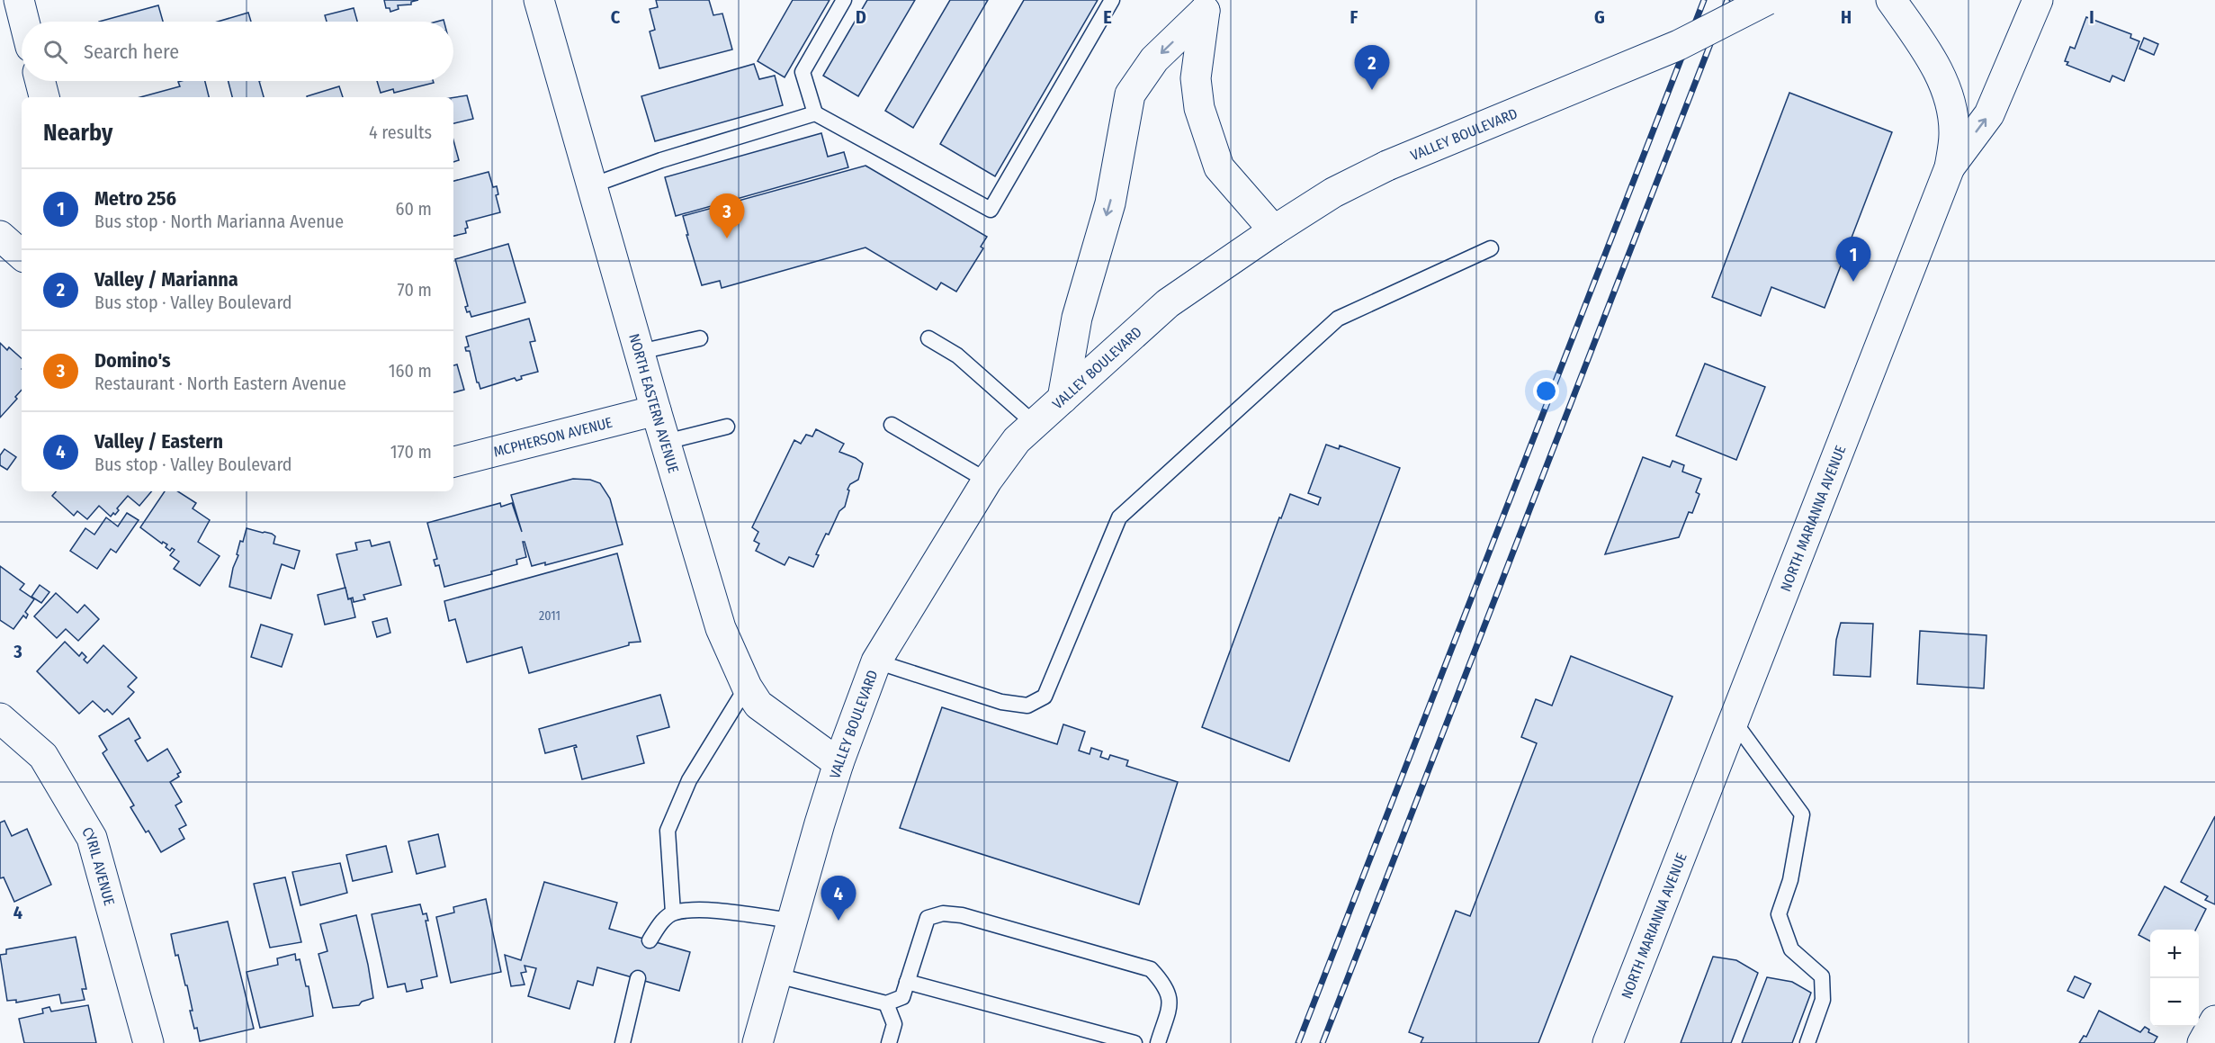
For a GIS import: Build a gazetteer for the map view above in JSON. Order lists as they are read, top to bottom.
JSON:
{
  "streets": {
    "main road": [
      "VALLEY BOULEVARD",
      "NORTH EASTERN AVENUE",
      "MCPHERSON AVENUE",
      "NORTH MARIANNA AVENUE",
      "CYRIL AVENUE"
    ]
  },
  "crossings": [
    ["VALLEY BOULEVARD", "NORTH EASTERN AVENUE"],
    ["NORTH EASTERN AVENUE", "MCPHERSON AVENUE"]
  ],
  "house_numbers": ["2011"],
  "page": {
    "search": "Search here",
    "pins": [
      "2",
      "3",
      "1",
      "4"
    ],
    "heading": ["Nearby", "4 results"],
    "list": [
      {
        "mark": "1",
        "name": "Metro 256",
        "note": "Bus stop · North Marianna Avenue",
        "value": "60 m"
      },
      {
        "mark": "2",
        "name": "Valley / Marianna",
        "note": "Bus stop · Valley Boulevard",
        "value": "70 m"
      },
      {
        "mark": "3",
        "name": "Domino's",
        "note": "Restaurant · North Eastern Avenue",
        "value": "160 m"
      },
      {
        "mark": "4",
        "name": "Valley / Eastern",
        "note": "Bus stop · Valley Boulevard",
        "value": "170 m"
      }
    ],
    "map_buttons": ["+", "−"]
  },
  "grid": {
    "columns": [
      "C",
      "D",
      "E",
      "F",
      "G",
      "H",
      "I"
    ],
    "rows": ["3", "4"]
  }
}
